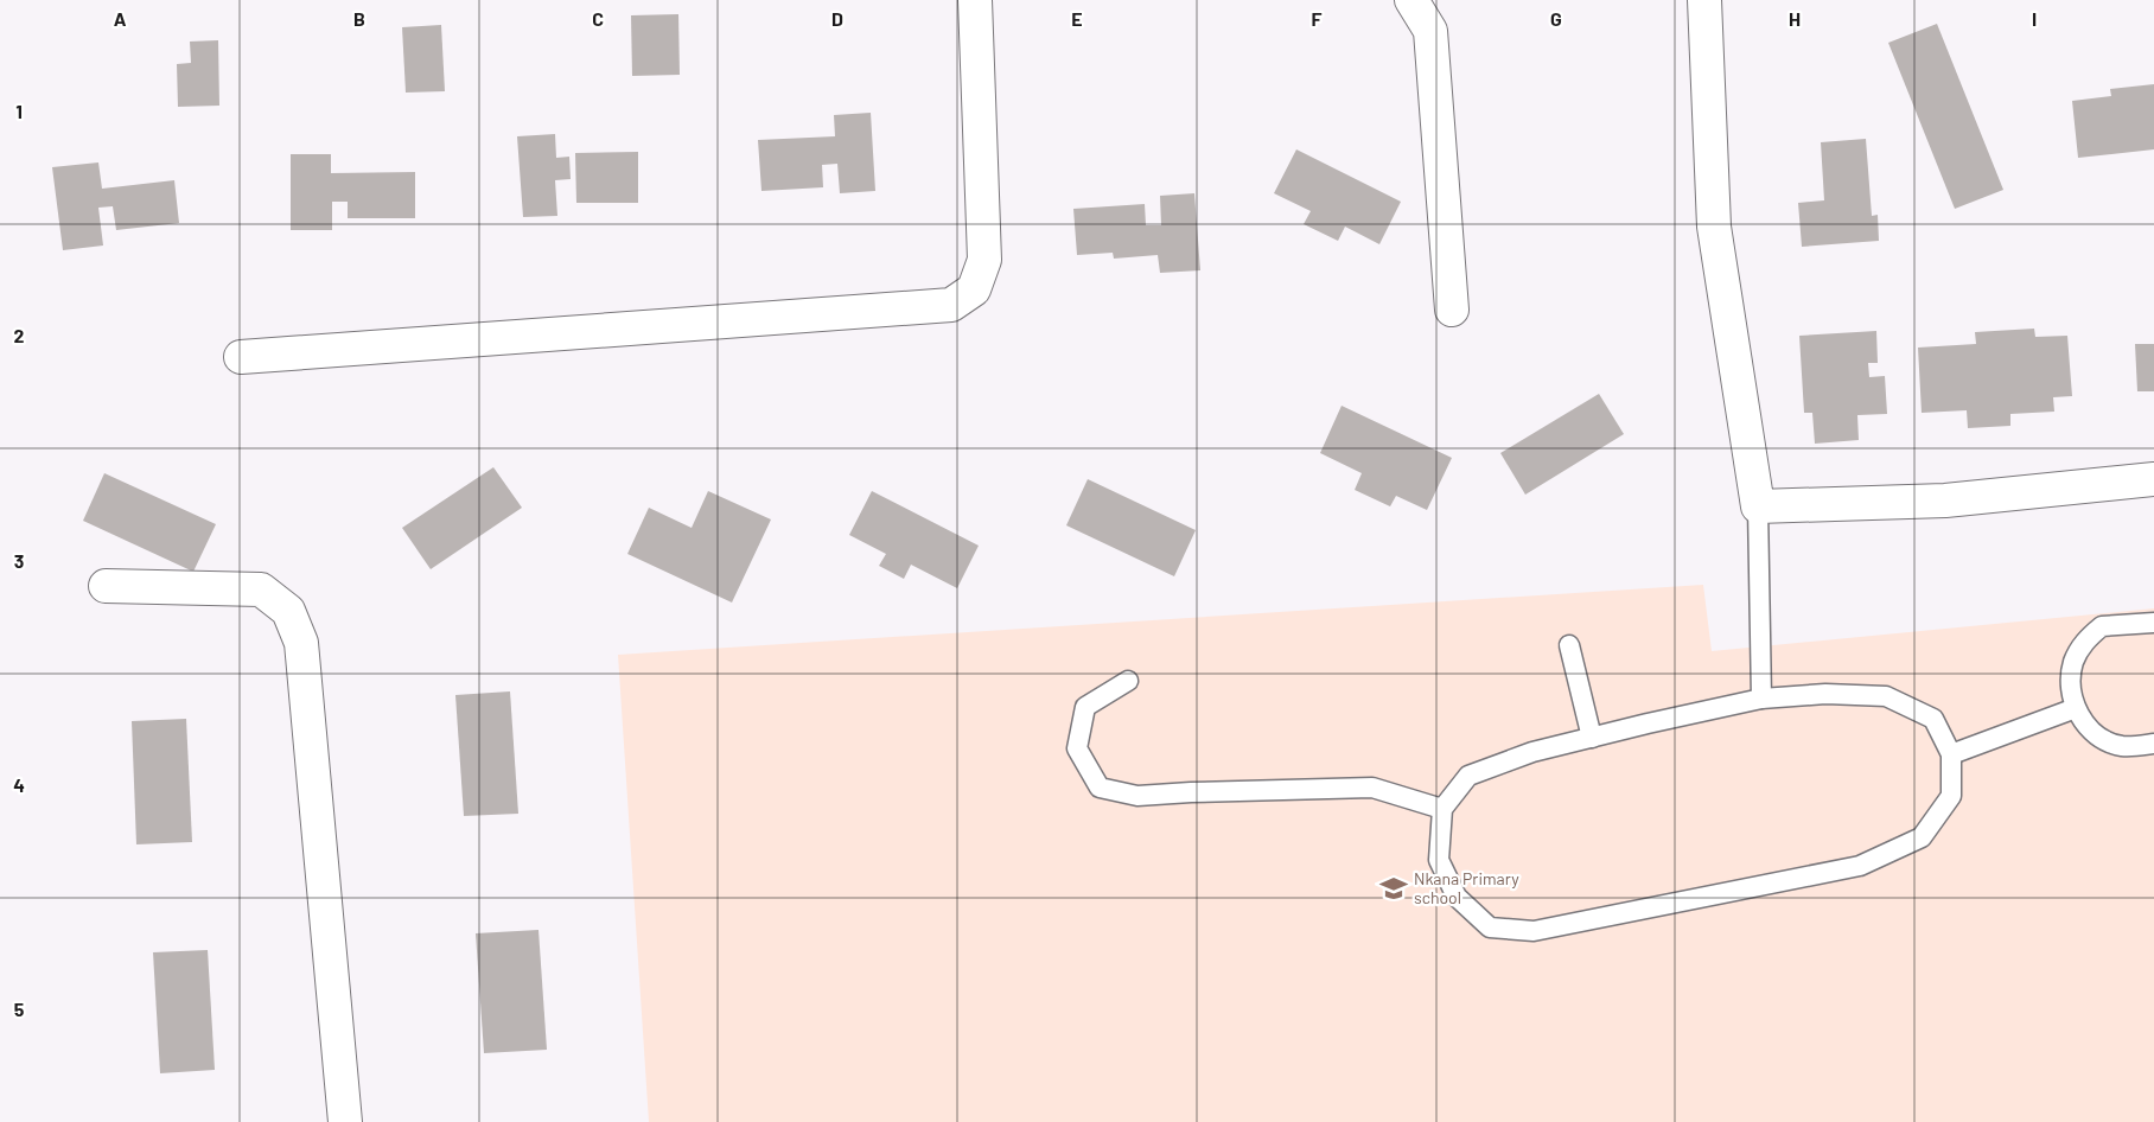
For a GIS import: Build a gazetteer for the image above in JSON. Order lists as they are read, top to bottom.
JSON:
{
  "places": {
    "school or university": ["Nkana Primary school"]
  },
  "grid": {
    "columns": [
      "A",
      "B",
      "C",
      "D",
      "E",
      "F",
      "G",
      "H",
      "I"
    ],
    "rows": [
      "1",
      "2",
      "3",
      "4",
      "5"
    ]
  }
}
